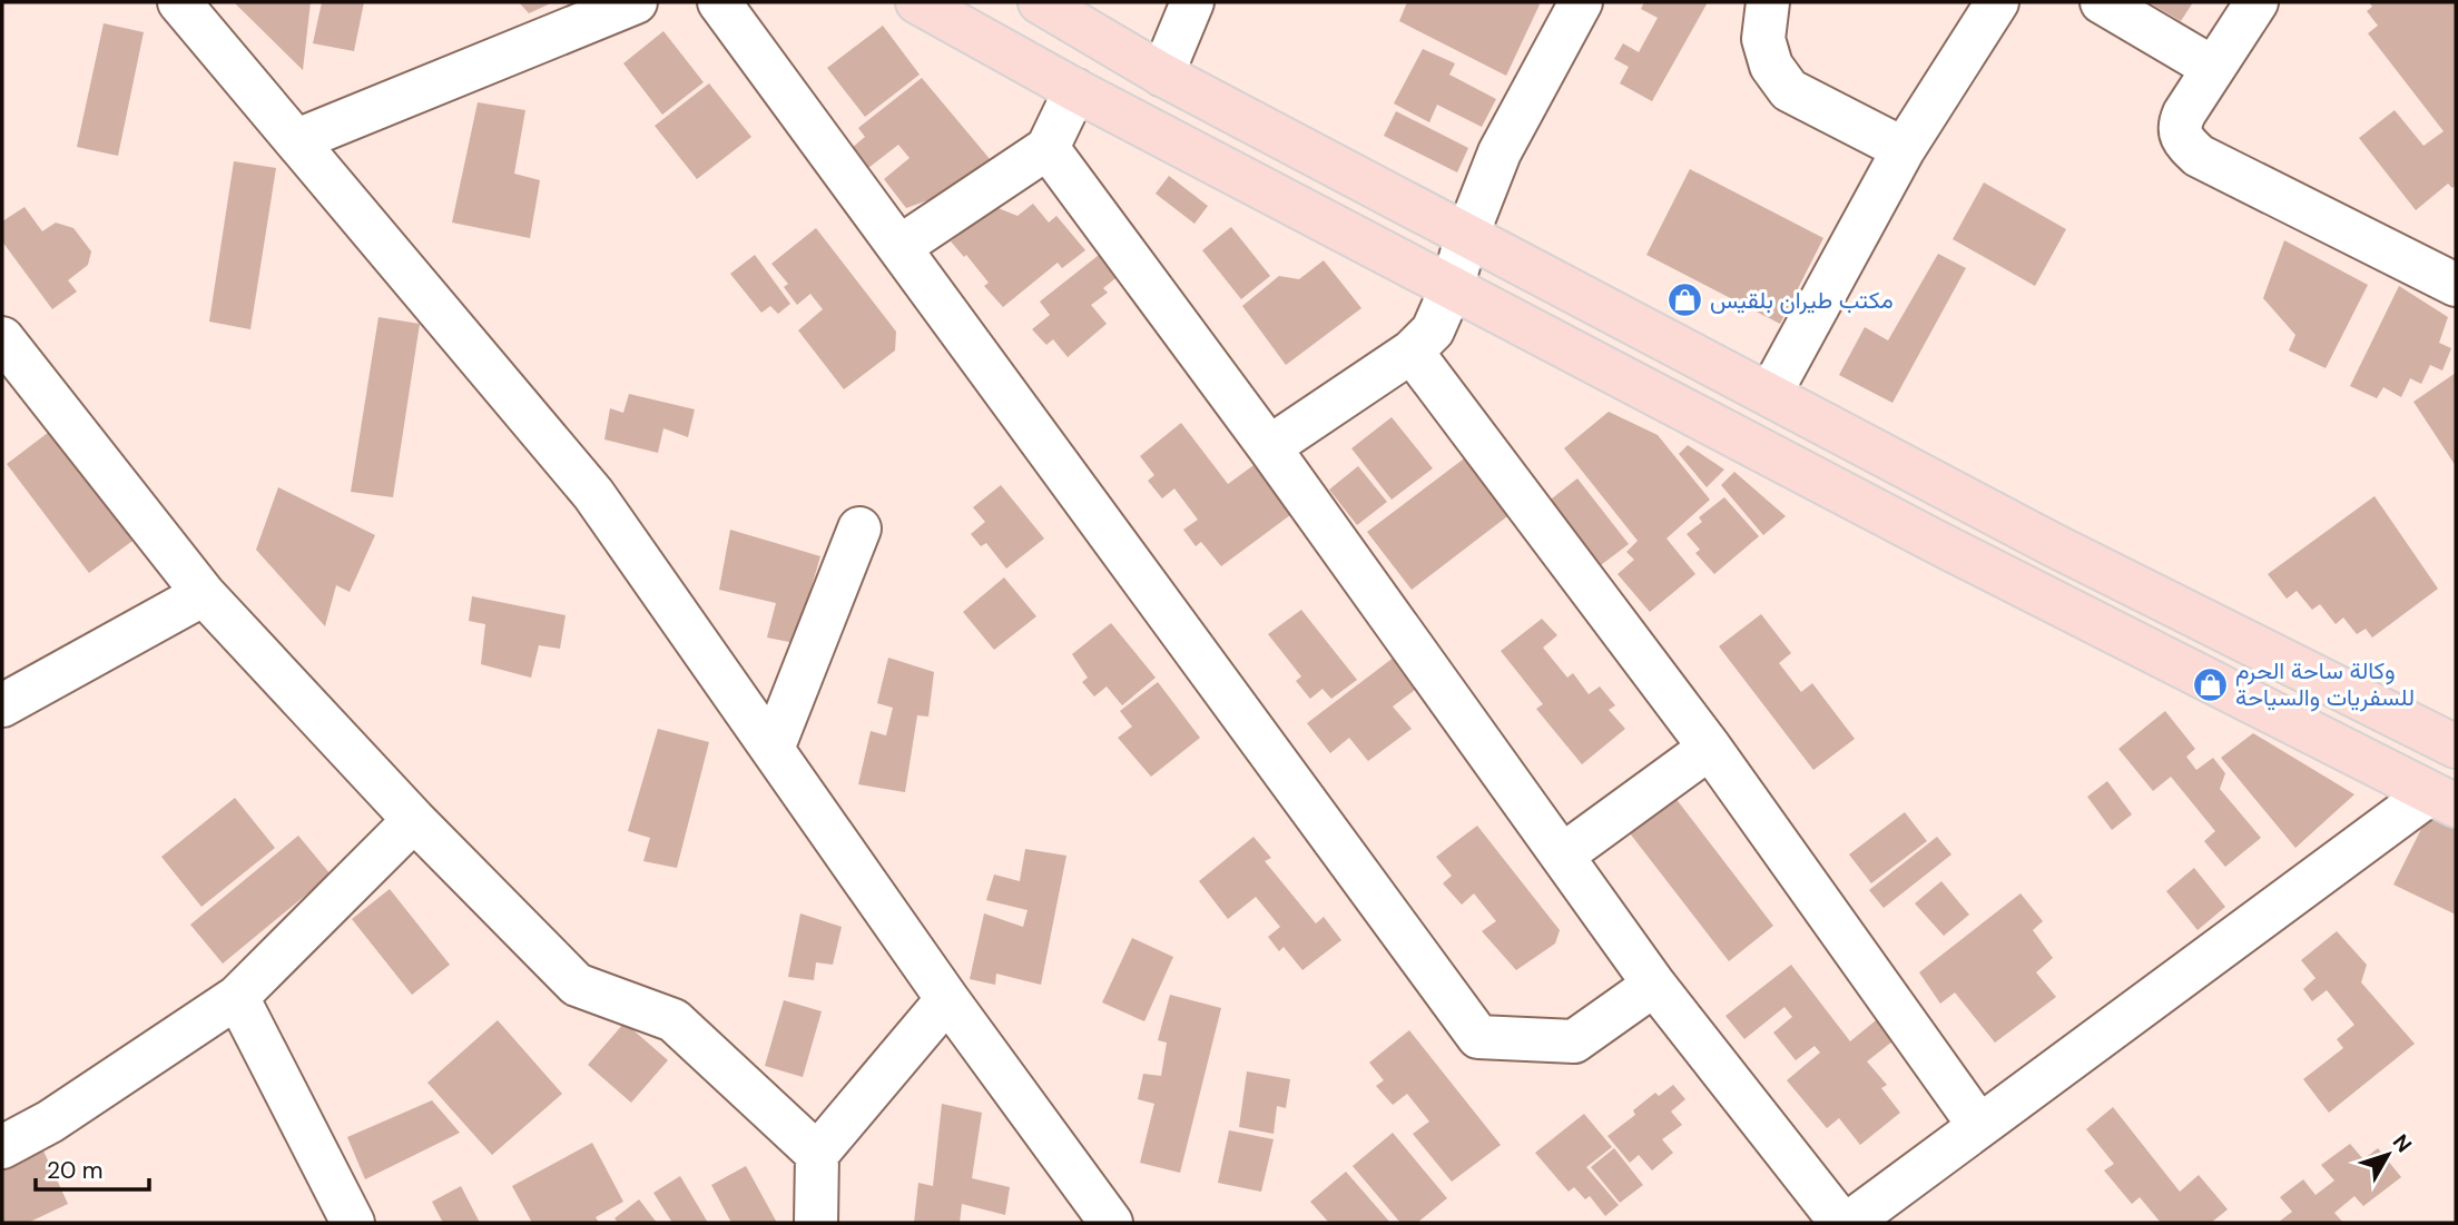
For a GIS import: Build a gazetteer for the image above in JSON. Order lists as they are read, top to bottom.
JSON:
{
  "places": {
    "shop": ["مكتب طيران بلقيس", "وكالة ساحة الحرم للسفريات والسياحة"]
  },
  "scale_bar": "20 m",
  "north": "top right"
}
